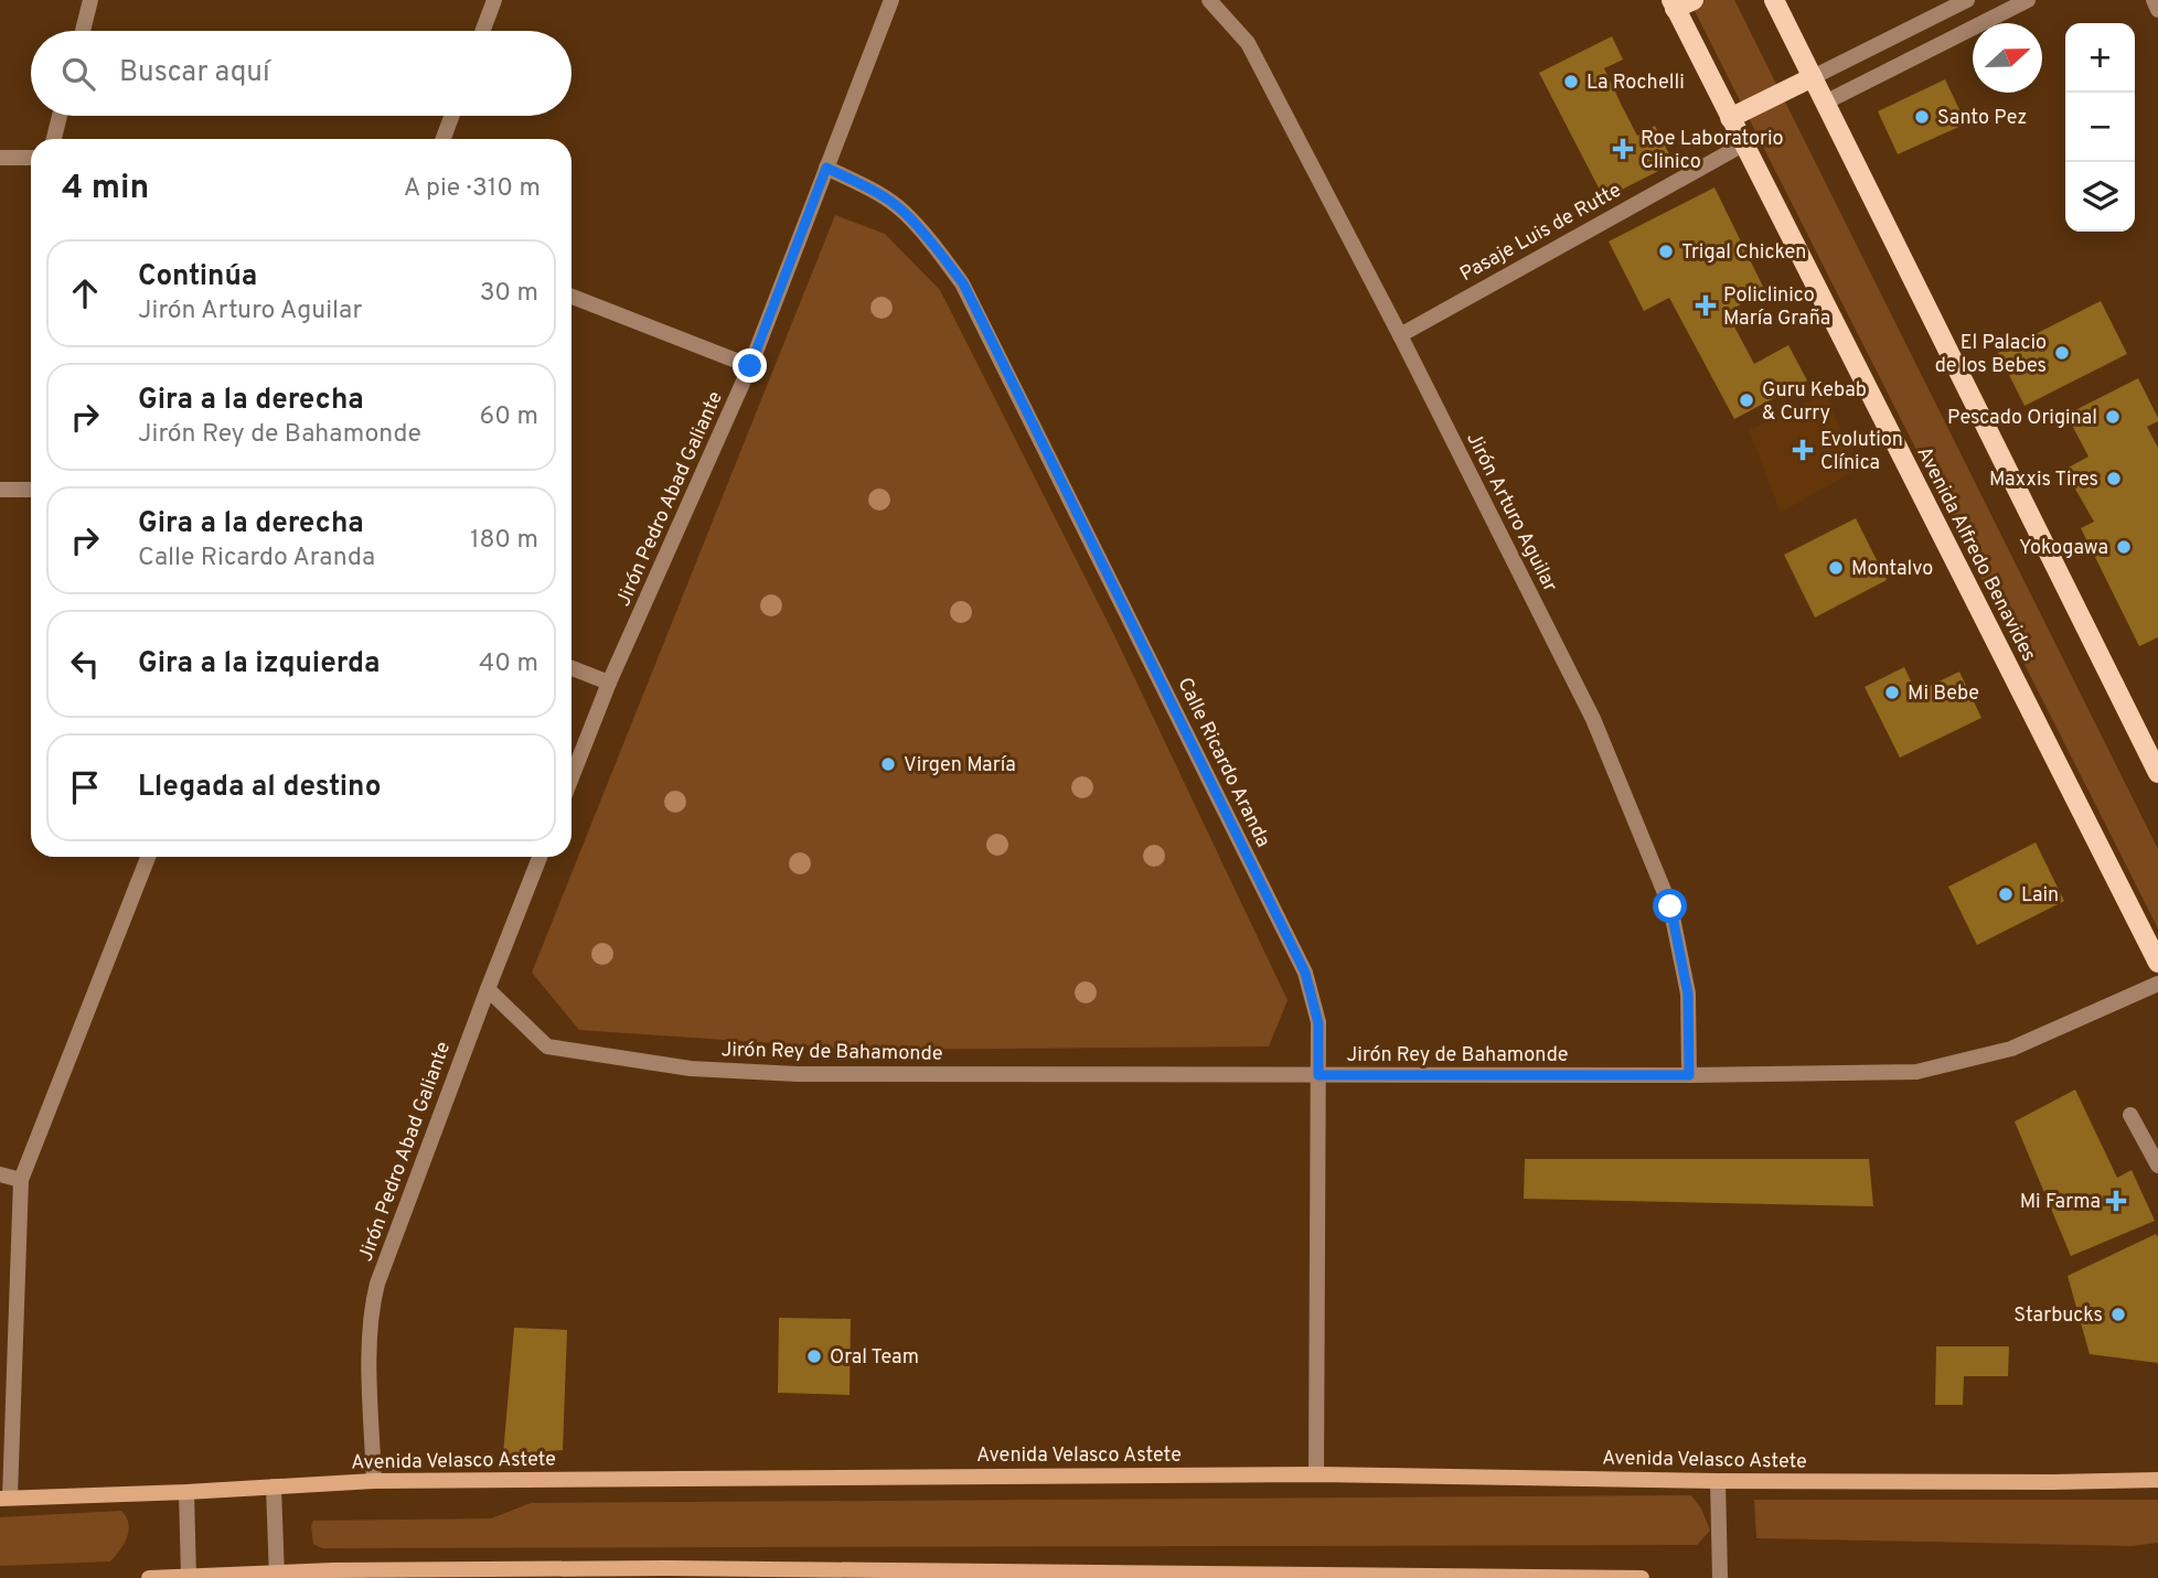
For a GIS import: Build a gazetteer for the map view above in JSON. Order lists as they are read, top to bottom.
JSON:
{
  "streets": {
    "main road": ["Avenida Alfredo Benavides", "Avenida Velasco Astete"],
    "street": [
      "Pasaje Luis de Rutte",
      "Jirón Pedro Abad Galiante",
      "Jirón Arturo Aguilar",
      "Calle Ricardo Aranda",
      "Jirón Rey de Bahamonde"
    ]
  },
  "crossings": [
    ["Pasaje Luis de Rutte", "Jirón Arturo Aguilar"],
    ["Pasaje Luis de Rutte", "Avenida Alfredo Benavides"],
    ["Jirón Pedro Abad Galiante", "Calle Ricardo Aranda"],
    ["Jirón Pedro Abad Galiante", "Jirón Rey de Bahamonde"],
    ["Jirón Pedro Abad Galiante", "Avenida Velasco Astete"],
    ["Jirón Arturo Aguilar", "Jirón Rey de Bahamonde"],
    ["Calle Ricardo Aranda", "Jirón Rey de Bahamonde"],
    ["Calle Ricardo Aranda", "Avenida Velasco Astete"]
  ],
  "places": {
    "other": [
      "La Rochelli",
      "Santo Pez",
      "Trigal Chicken",
      "El Palacio de los Bebes",
      "Guru Kebab & Curry",
      "Pescado Original",
      "Maxxis Tires",
      "Yokogawa",
      "Montalvo",
      "Mi Bebe",
      "Virgen María",
      "Lain",
      "Starbucks",
      "Oral Team"
    ],
    "health": [
      "Roe Laboratorio Clinico",
      "Policlinico María Graña",
      "Evolution Clínica",
      "Mi Farma"
    ]
  },
  "north": "right",
  "page": {
    "map_buttons": ["+", "−"],
    "search": "Buscar aquí",
    "heading": ["4 min", "A pie · 310 m"],
    "list": [
      ["Continúa", "Jirón Arturo Aguilar", "30 m"],
      ["Gira a la derecha", "Jirón Rey de Bahamonde", "60 m"],
      ["Gira a la derecha", "Calle Ricardo Aranda", "180 m"],
      ["Gira a la izquierda", "40 m"],
      "Llegada al destino"
    ]
  }
}
